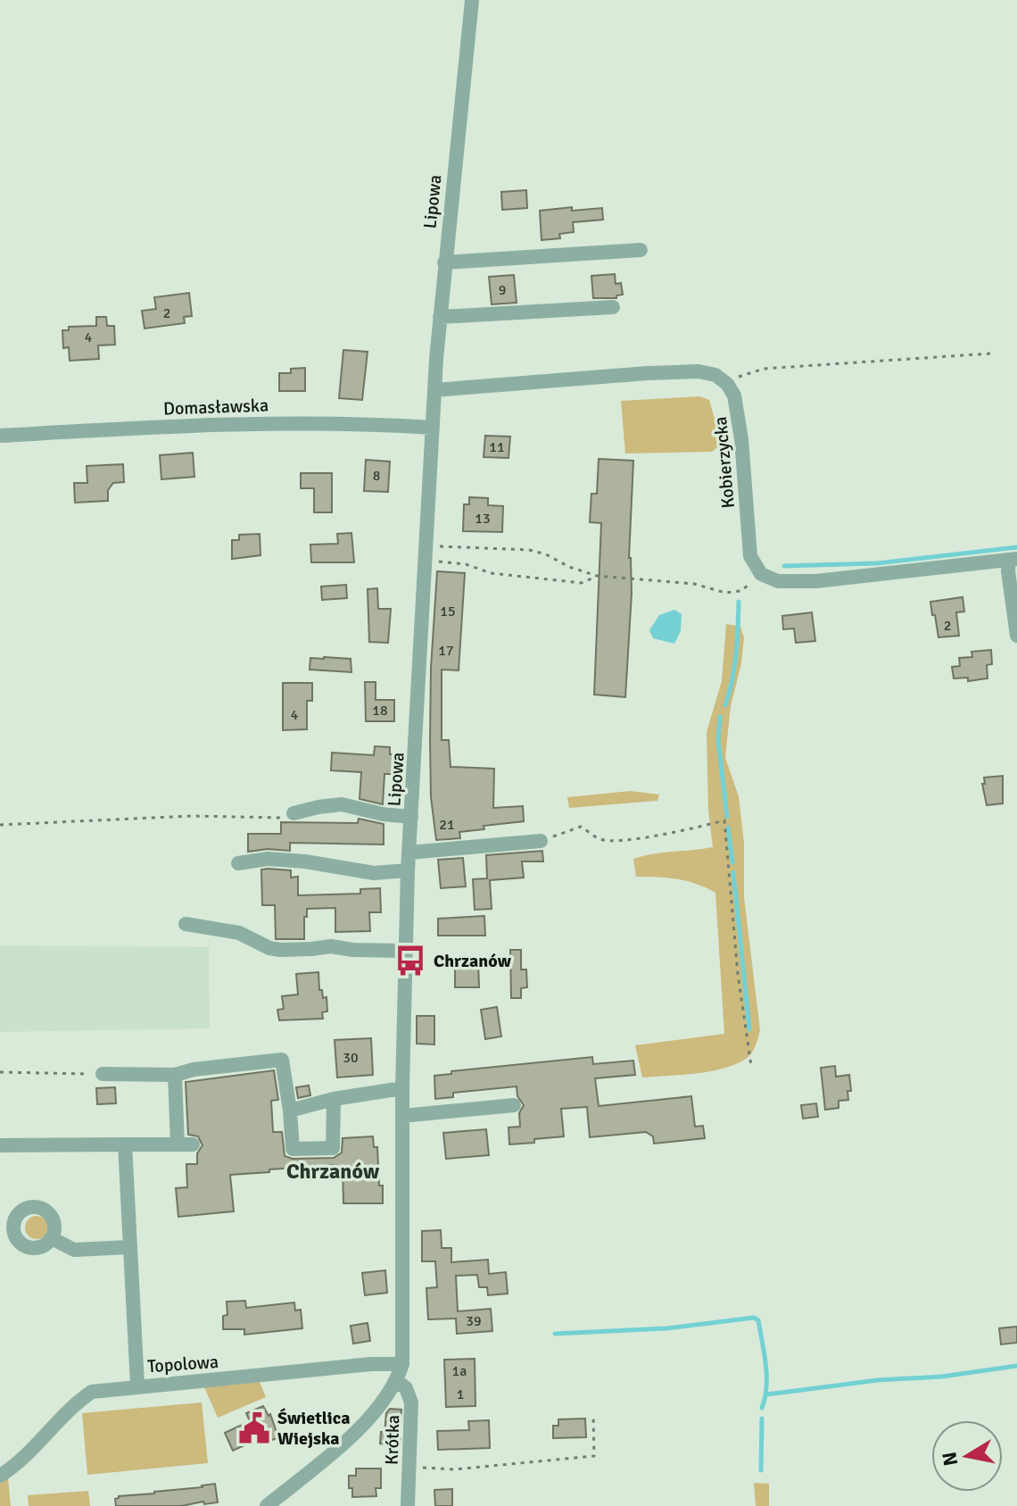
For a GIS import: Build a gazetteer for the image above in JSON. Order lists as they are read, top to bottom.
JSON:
{
  "streets": {
    "street": [
      "Lipowa",
      "Domasławska",
      "Kobierzycka",
      "Topolowa",
      "Krótka"
    ]
  },
  "crossings": [
    ["Lipowa", "Domasławska"],
    ["Lipowa", "Topolowa"],
    ["Lipowa", "Krótka"]
  ],
  "districts": ["Chrzanów"],
  "places": {
    "bus stop": ["Chrzanów"],
    "public building": ["Świetlica Wiejska"]
  },
  "house_numbers": [
    "9",
    "2",
    "4",
    "11",
    "8",
    "13",
    "15",
    "2",
    "17",
    "18",
    "4",
    "21",
    "30",
    "39",
    "1a",
    "1"
  ],
  "north": "left"
}
